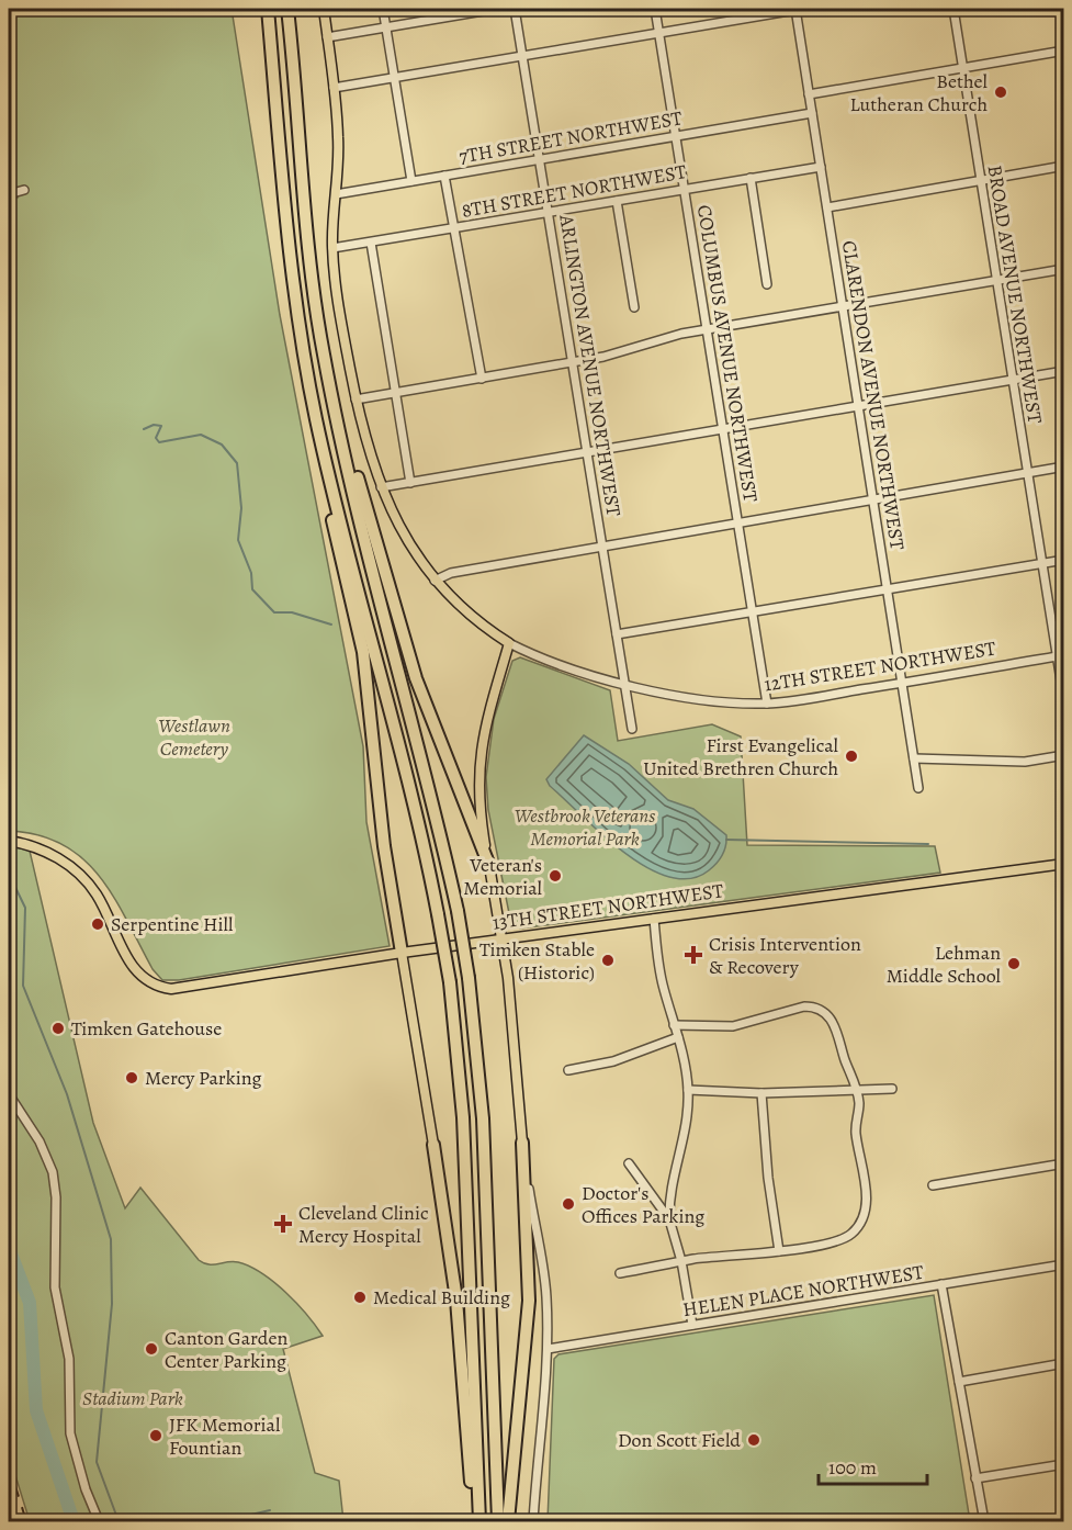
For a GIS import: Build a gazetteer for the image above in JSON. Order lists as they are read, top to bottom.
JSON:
{
  "streets": {
    "main road": ["13TH STREET NORTHWEST"],
    "street": [
      "7TH STREET NORTHWEST",
      "8TH STREET NORTHWEST",
      "BROAD AVENUE NORTHWEST",
      "COLUMBUS AVENUE NORTHWEST",
      "ARLINGTON AVENUE NORTHWEST",
      "CLARENDON AVENUE NORTHWEST",
      "12TH STREET NORTHWEST",
      "HELEN PLACE NORTHWEST"
    ]
  },
  "crossings": [
    ["7TH STREET NORTHWEST", "COLUMBUS AVENUE NORTHWEST"],
    ["7TH STREET NORTHWEST", "ARLINGTON AVENUE NORTHWEST"],
    ["7TH STREET NORTHWEST", "CLARENDON AVENUE NORTHWEST"],
    ["8TH STREET NORTHWEST", "COLUMBUS AVENUE NORTHWEST"],
    ["8TH STREET NORTHWEST", "ARLINGTON AVENUE NORTHWEST"],
    ["8TH STREET NORTHWEST", "CLARENDON AVENUE NORTHWEST"],
    ["BROAD AVENUE NORTHWEST", "12TH STREET NORTHWEST"],
    ["COLUMBUS AVENUE NORTHWEST", "12TH STREET NORTHWEST"],
    ["ARLINGTON AVENUE NORTHWEST", "12TH STREET NORTHWEST"],
    ["CLARENDON AVENUE NORTHWEST", "12TH STREET NORTHWEST"]
  ],
  "parks": ["Westlawn Cemetery", "Westbrook Veterans Memorial Park", "Stadium Park"],
  "places": {
    "other": [
      "Bethel Lutheran Church",
      "First Evangelical United Brethren Church",
      "Veteran's Memorial",
      "Serpentine Hill",
      "Timken Stable (Historic)",
      "Lehman Middle School",
      "Timken Gatehouse",
      "Mercy Parking",
      "Doctor's Offices Parking",
      "Medical Building",
      "Canton Garden Center Parking",
      "JFK Memorial Fountian",
      "Don Scott Field"
    ],
    "health": ["Crisis Intervention & Recovery", "Cleveland Clinic Mercy Hospital"]
  },
  "scale_bar": "100 m"
}
